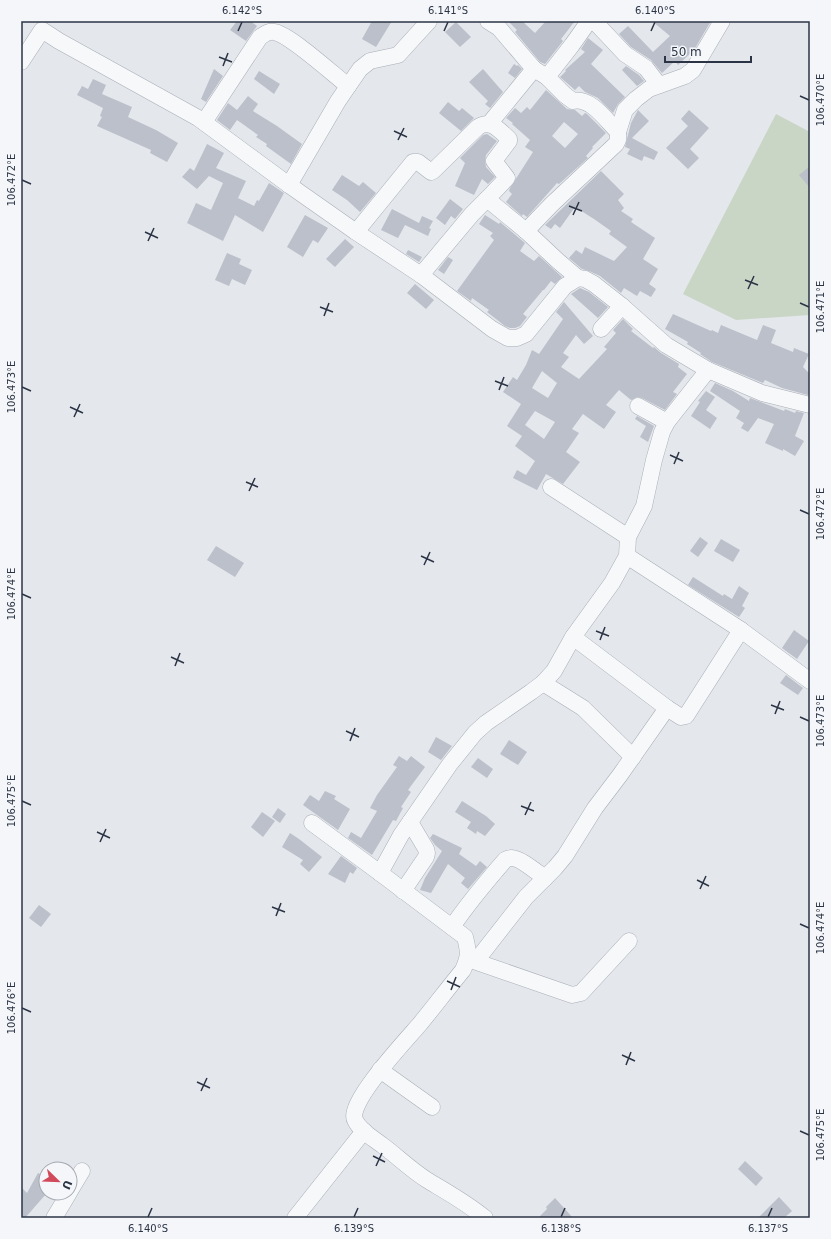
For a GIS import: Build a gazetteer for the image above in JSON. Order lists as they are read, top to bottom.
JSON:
{
  "scale_bar": "50 m",
  "north": "bottom right",
  "coordinates": [
    "6.142°S",
    "6.141°S",
    "6.140°S",
    "106.470°E",
    "106.472°E",
    "106.471°E",
    "106.473°E",
    "106.474°E",
    "106.475°E",
    "106.476°E",
    "6.139°S",
    "6.138°S",
    "6.137°S"
  ]
}
